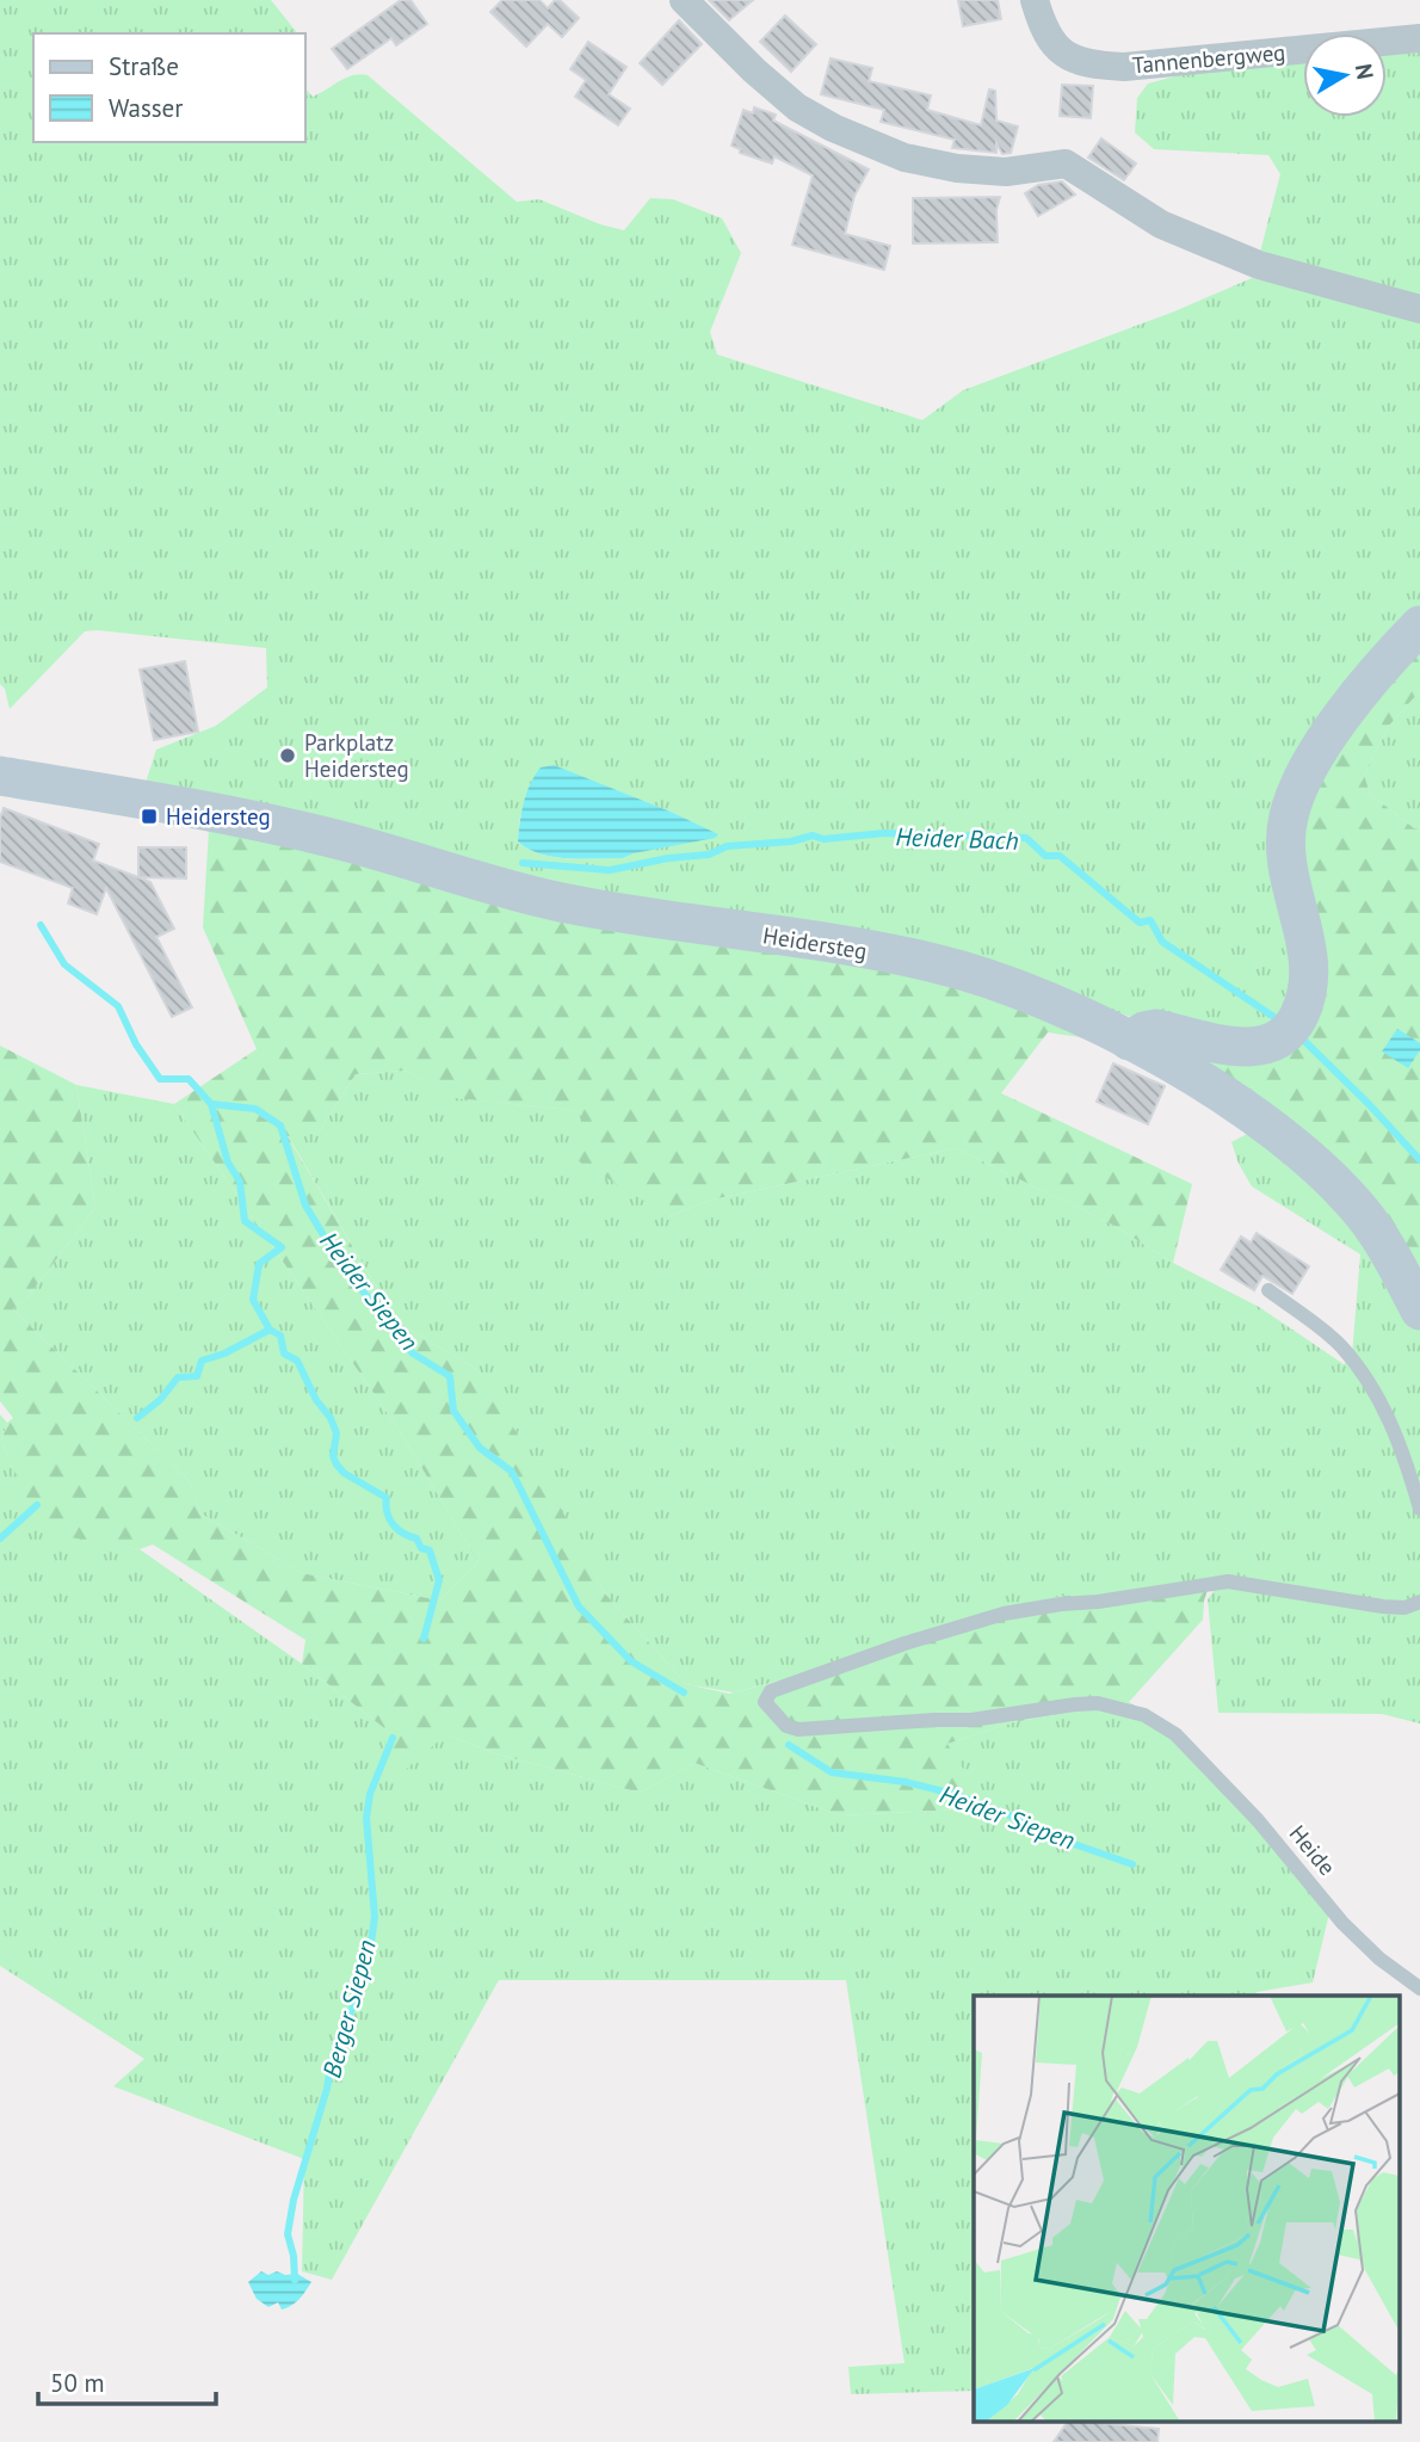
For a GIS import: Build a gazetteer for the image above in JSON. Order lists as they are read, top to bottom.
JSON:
{
  "streets": {
    "main road": ["Heidersteg"],
    "street": ["Tannenbergweg"],
    "lane": ["Heide"]
  },
  "water": ["Heider Bach", "Heider Siepen", "Berger Siepen"],
  "places": {
    "other": ["Parkplatz Heidersteg"],
    "transit": ["Heidersteg"]
  },
  "legend": ["Straße", "Wasser"],
  "scale_bar": "50 m",
  "north": "right"
}
